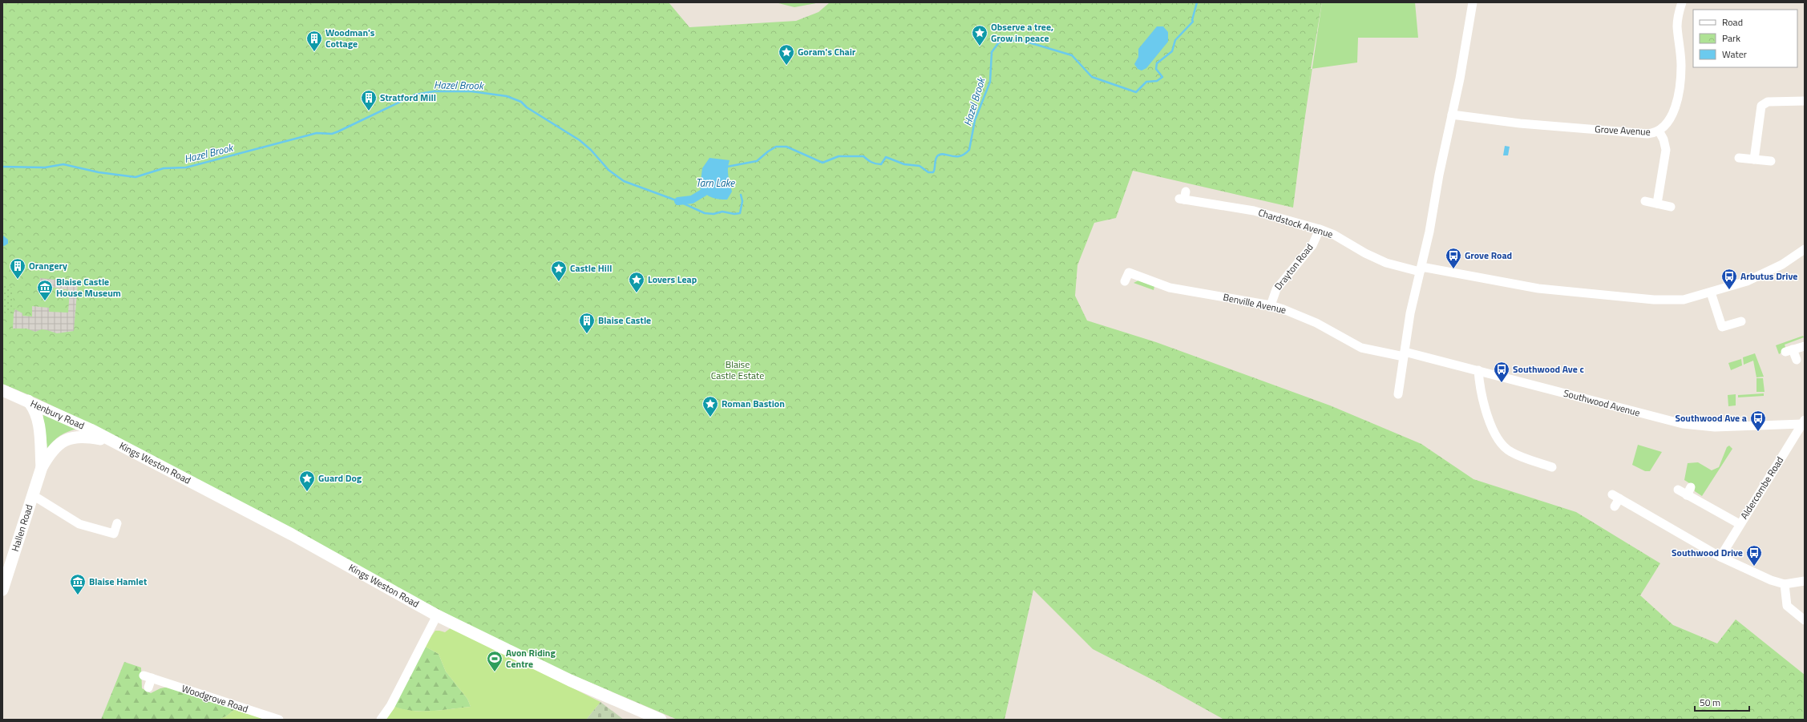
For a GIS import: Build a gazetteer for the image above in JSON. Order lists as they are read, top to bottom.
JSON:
{
  "streets": {
    "main road": ["Henbury Road", "Kings Weston Road", "Hallen Road"],
    "street": [
      "Grove Avenue",
      "Chardstock Avenue",
      "Drayton Road",
      "Benville Avenue",
      "Southwood Avenue",
      "Aldercombe Road",
      "Woodgrove Road"
    ]
  },
  "crossings": [
    ["Chardstock Avenue", "Drayton Road"],
    ["Drayton Road", "Benville Avenue"],
    ["Benville Avenue", "Southwood Avenue"],
    ["Southwood Avenue", "Aldercombe Road"],
    ["Henbury Road", "Kings Weston Road"],
    ["Henbury Road", "Hallen Road"],
    ["Kings Weston Road", "Hallen Road"]
  ],
  "water": ["Hazel Brook", "Tarn Lake"],
  "parks": ["Blaise Castle Estate"],
  "places": {
    "place": [
      "Observe a tree, Grow in peace",
      "Goram's Chair",
      "Castle Hill",
      "Lovers Leap",
      "Roman Bastion",
      "Guard Dog"
    ],
    "building": [
      "Woodman's Cottage",
      "Stratford Mill",
      "Orangery",
      "Blaise Castle"
    ],
    "bus stop": [
      "Grove Road",
      "Arbutus Drive",
      "Southwood Ave c",
      "Southwood Ave a",
      "Southwood Drive"
    ],
    "museum": ["Blaise Castle House Museum", "Blaise Hamlet"],
    "sports": ["Avon Riding Centre"]
  },
  "legend": ["Road", "Park", "Water"],
  "scale_bar": "50 m"
}
